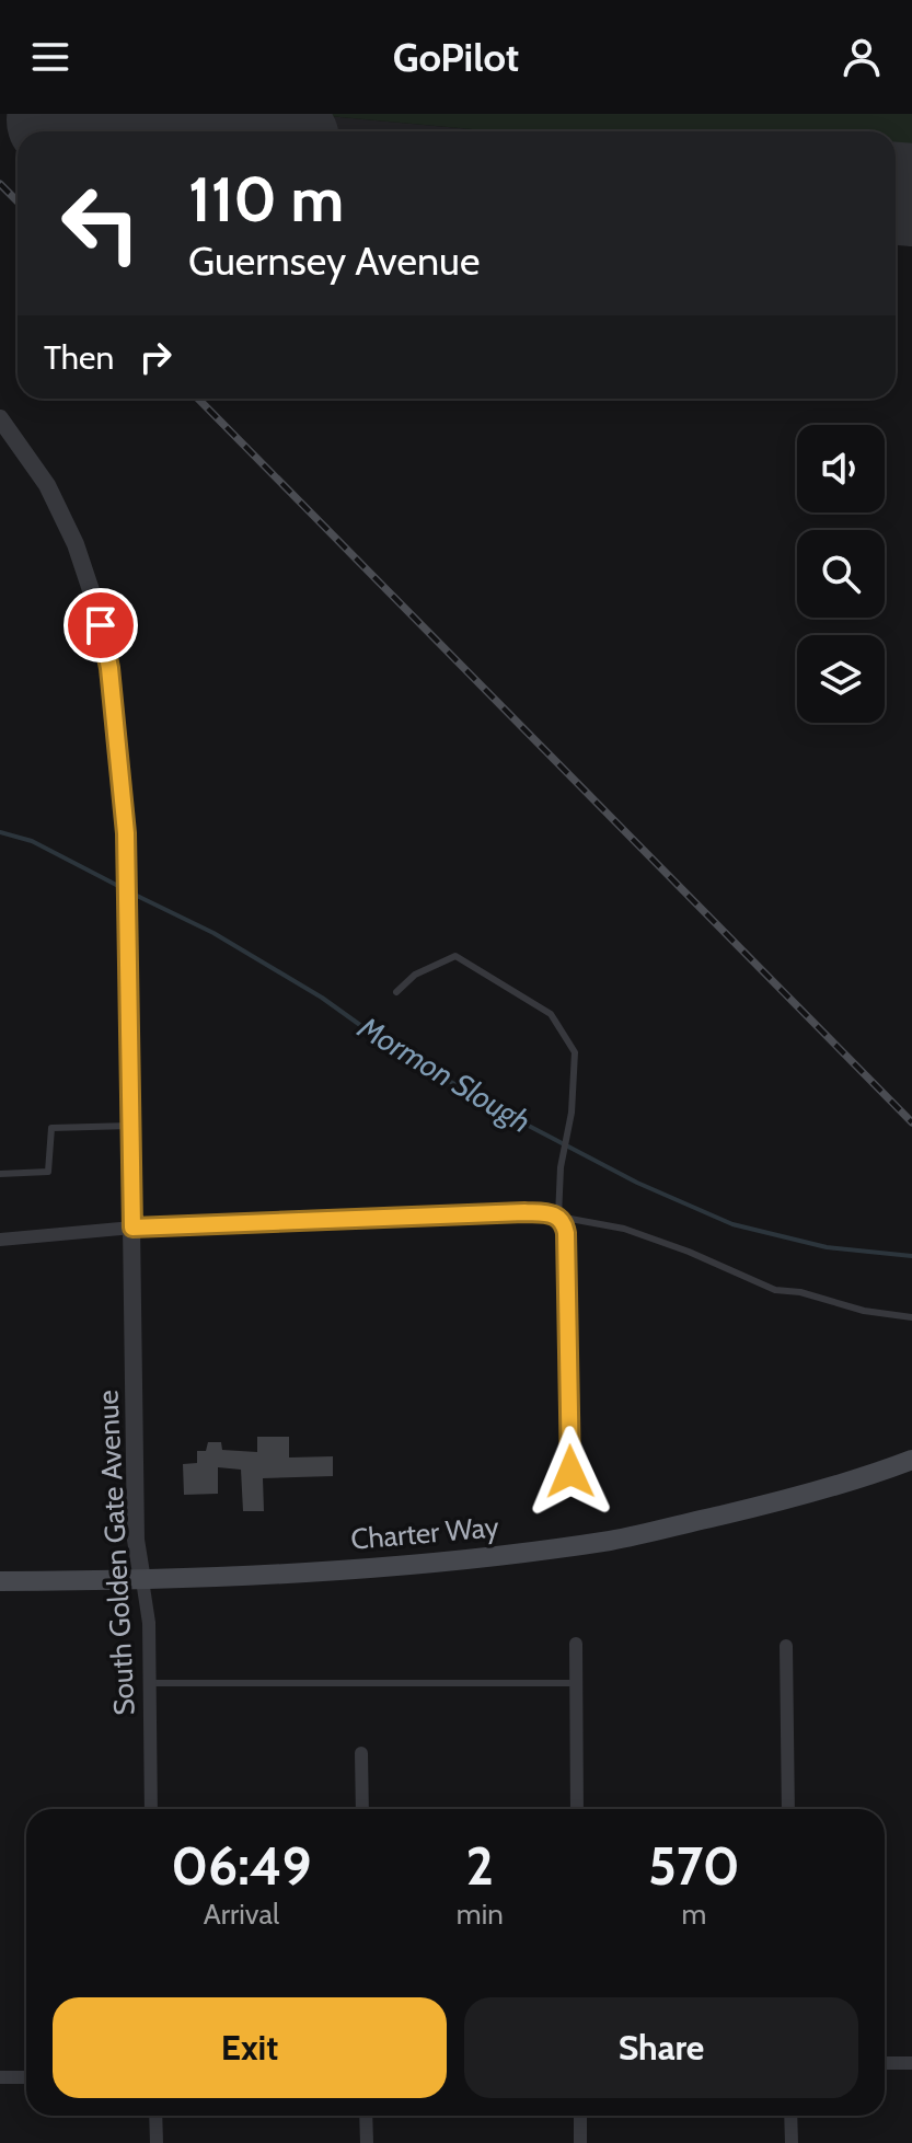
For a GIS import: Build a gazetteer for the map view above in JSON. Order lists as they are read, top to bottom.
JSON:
{
  "streets": {
    "main road": ["Charter Way"],
    "street": ["South Golden Gate Avenue"]
  },
  "crossings": [
    ["Charter Way", "South Golden Gate Avenue"]
  ],
  "water": ["Mormon Slough"],
  "page": {
    "header": "GoPilot",
    "turn": ["110 m", "Guernsey Avenue"],
    "then": "Then",
    "eta": [
      "06:49",
      "Arrival",
      "2",
      "min",
      "570",
      "m"
    ],
    "buttons": ["Exit", "Share"]
  }
}
